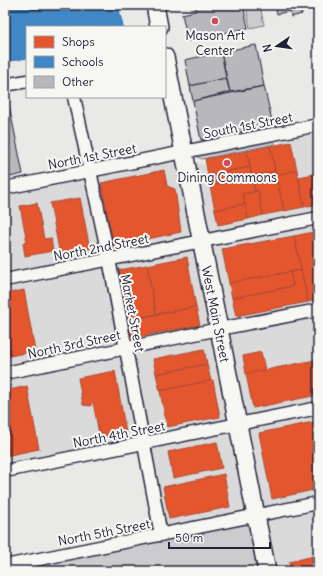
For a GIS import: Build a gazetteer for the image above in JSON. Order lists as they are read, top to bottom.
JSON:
{
  "streets": {
    "main road": ["West Main Street"],
    "street": [
      "South 1st Street",
      "North 1st Street",
      "North 2nd Street",
      "Market Street",
      "North 3rd Street",
      "North 4th Street",
      "North 5th Street"
    ]
  },
  "crossings": [
    ["South 1st Street", "North 1st Street"],
    ["South 1st Street", "West Main Street"],
    ["North 1st Street", "Market Street"],
    ["North 1st Street", "West Main Street"],
    ["North 2nd Street", "Market Street"],
    ["North 2nd Street", "West Main Street"],
    ["Market Street", "North 3rd Street"],
    ["Market Street", "North 4th Street"],
    ["Market Street", "North 5th Street"],
    ["West Main Street", "North 3rd Street"],
    ["West Main Street", "North 4th Street"],
    ["West Main Street", "North 5th Street"]
  ],
  "places": ["Mason Art Center", "Dining Commons"],
  "legend": ["Shops", "Schools", "Other"],
  "scale_bar": "50 m",
  "north": "left"
}
